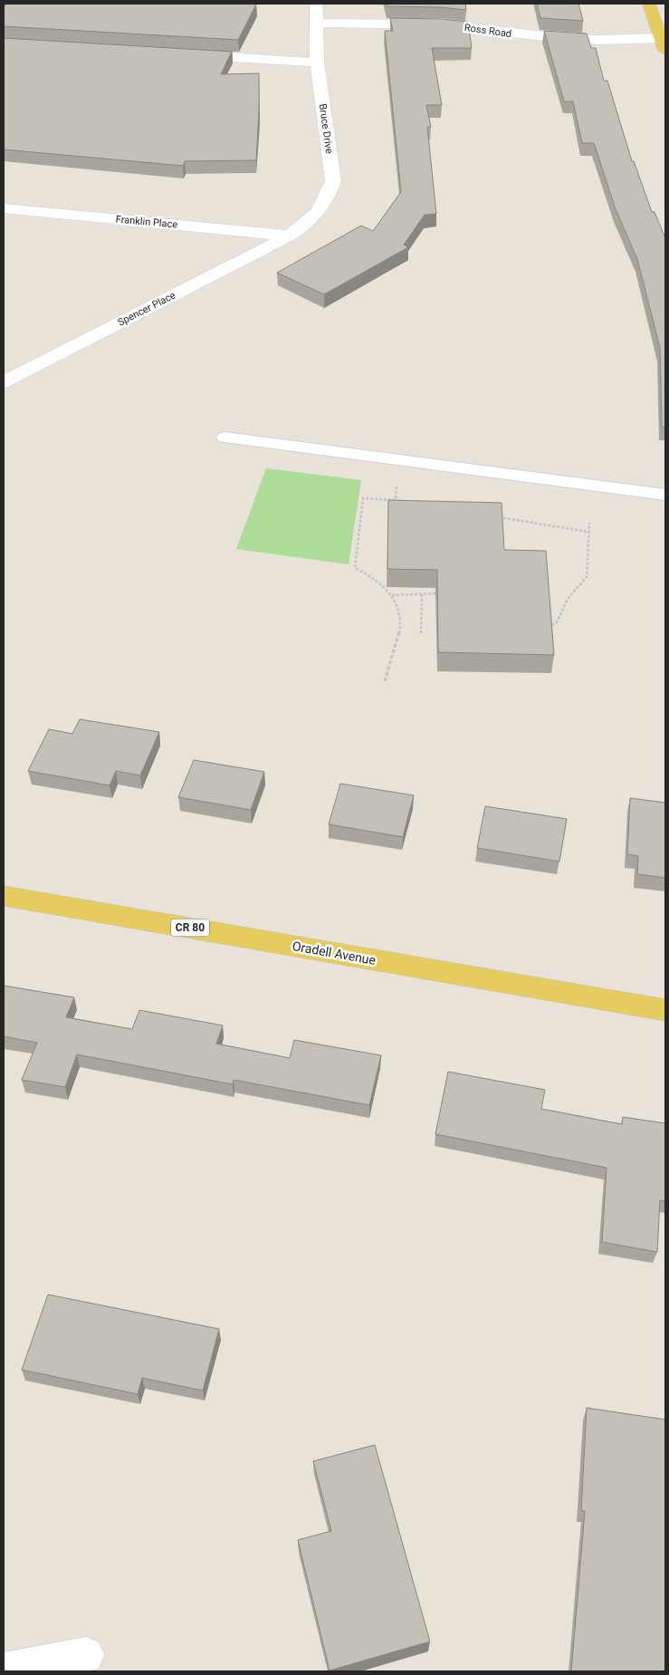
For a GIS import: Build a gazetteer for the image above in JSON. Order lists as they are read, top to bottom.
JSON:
{
  "streets": {
    "main road": ["CR 80", "Oradell Avenue"],
    "street": [
      "Ross Road",
      "Bruce Drive",
      "Franklin Place",
      "Spencer Place"
    ]
  },
  "crossings": [
    ["Ross Road", "Bruce Drive"],
    ["Bruce Drive", "Franklin Place"],
    ["Bruce Drive", "Spencer Place"],
    ["Franklin Place", "Spencer Place"]
  ]
}
